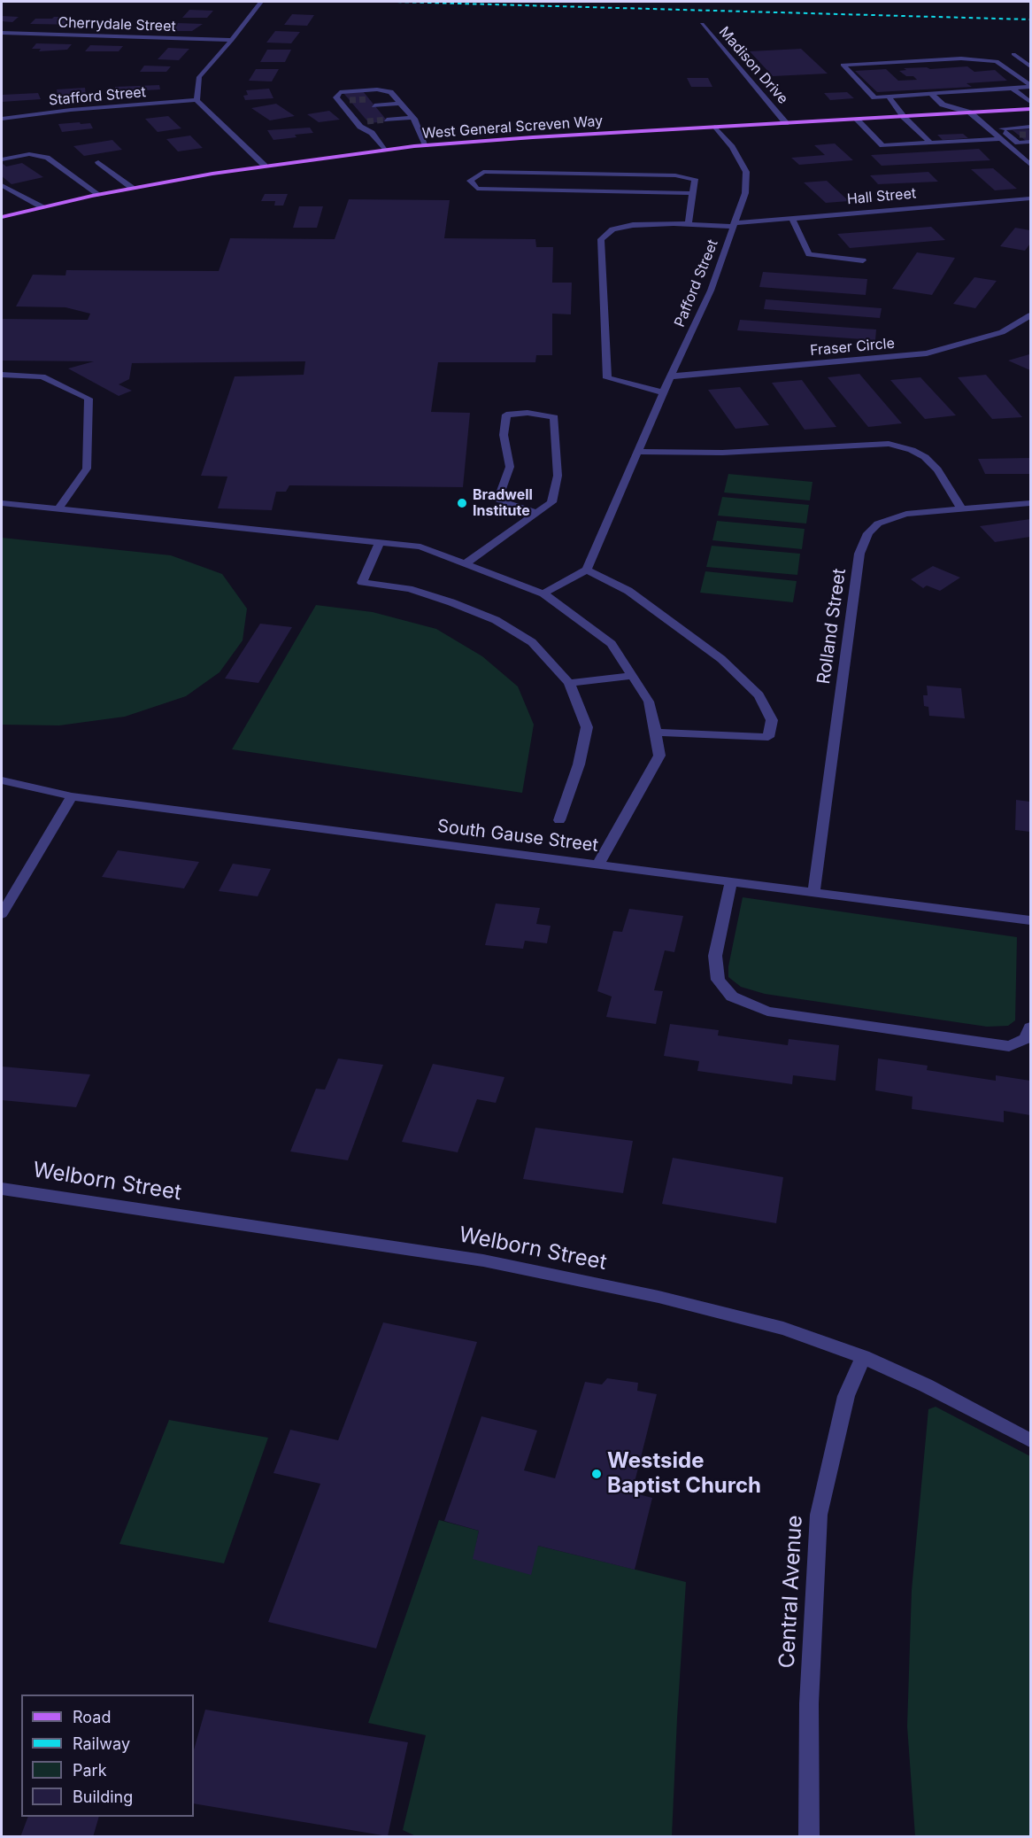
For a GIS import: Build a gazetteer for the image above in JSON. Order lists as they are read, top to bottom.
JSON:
{
  "streets": {
    "main road": ["West General Screven Way"],
    "street": [
      "Cherrydale Street",
      "Madison Drive",
      "Stafford Street",
      "Hall Street",
      "Pafford Street",
      "Fraser Circle",
      "Rolland Street",
      "South Gause Street",
      "Welborn Street",
      "Central Avenue"
    ]
  },
  "crossings": [
    ["Madison Drive", "West General Screven Way"],
    ["West General Screven Way", "Pafford Street"],
    ["Hall Street", "Pafford Street"],
    ["Pafford Street", "Fraser Circle"],
    ["Rolland Street", "South Gause Street"],
    ["Welborn Street", "Central Avenue"]
  ],
  "places": ["Bradwell Institute", "Westside Baptist Church"],
  "legend": [
    "Road",
    "Railway",
    "Park",
    "Building"
  ]
}
